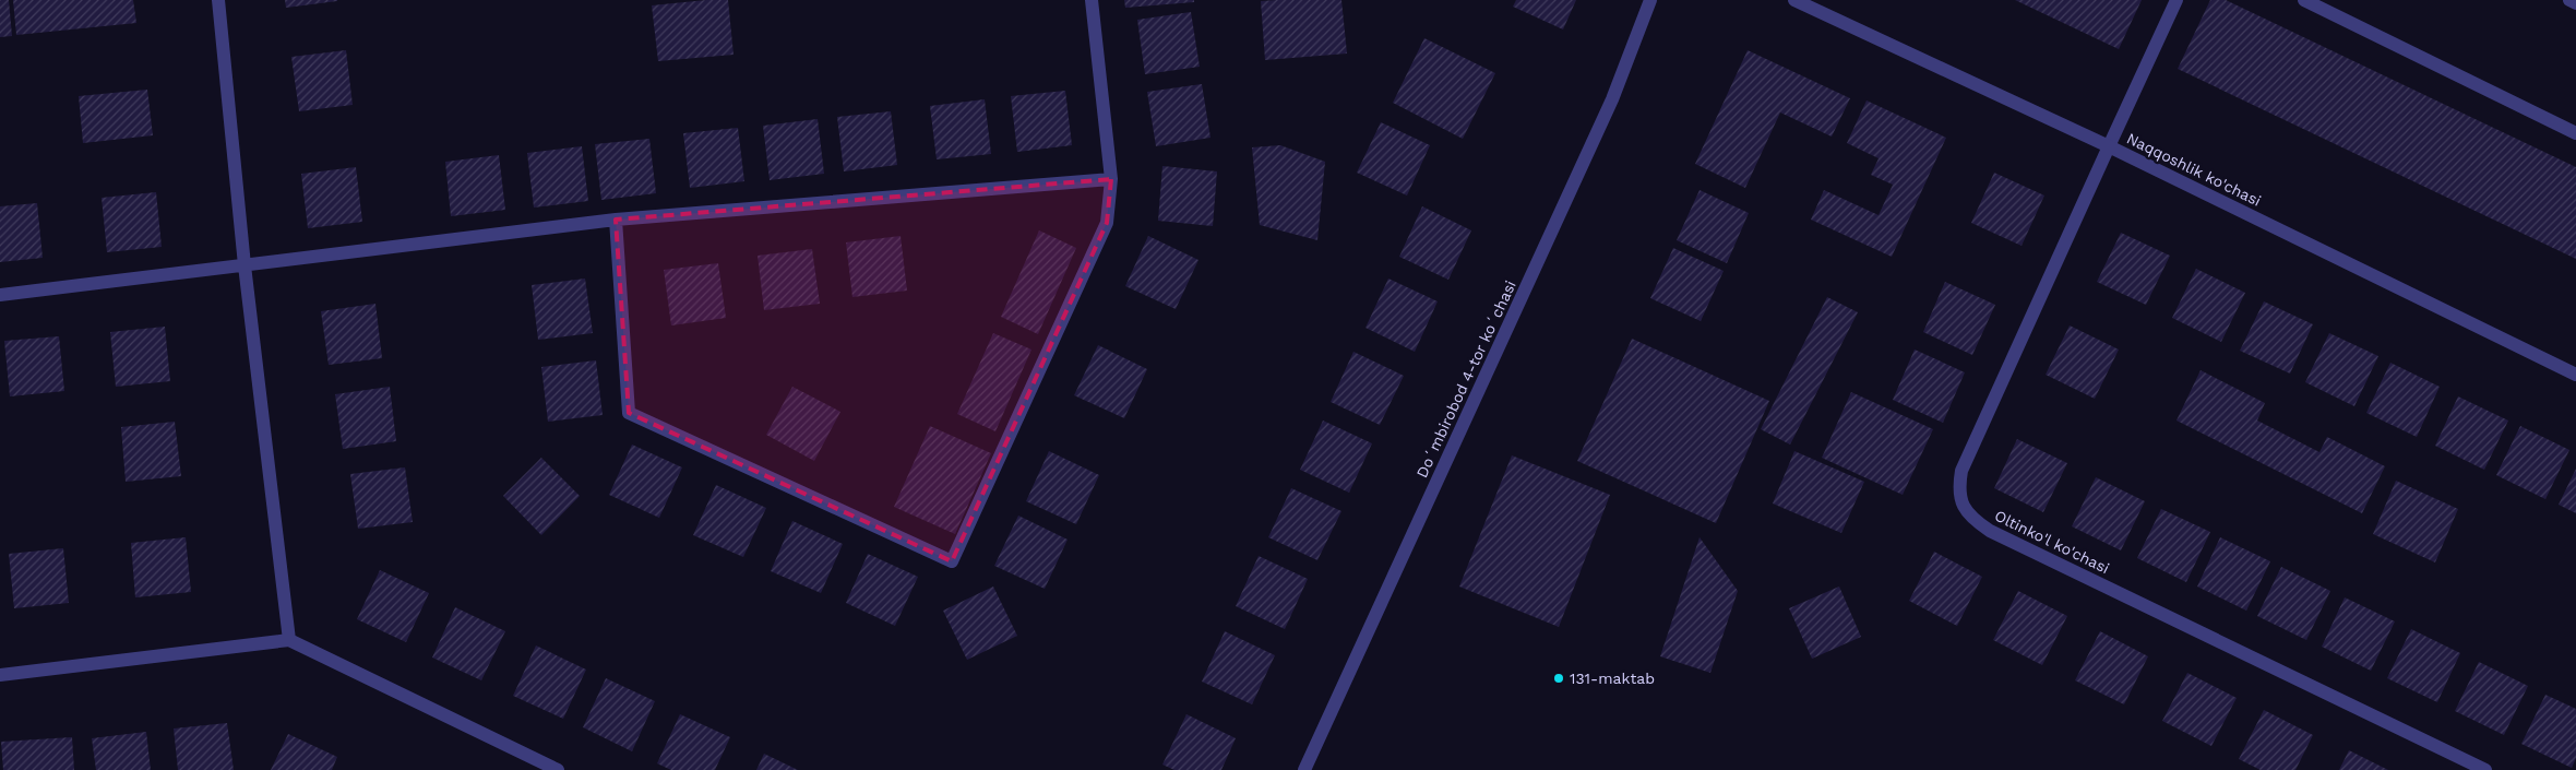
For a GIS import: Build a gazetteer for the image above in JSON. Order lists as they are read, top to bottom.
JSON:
{
  "streets": {
    "street": ["Naqqoshlik ko'chasi", "Doʻmbirobod 4-tor koʻchasi", "Oltinko'l ko'chasi"]
  },
  "crossings": [
    ["Naqqoshlik ko'chasi", "Oltinko'l ko'chasi"]
  ],
  "places": ["131-maktab"]
}
